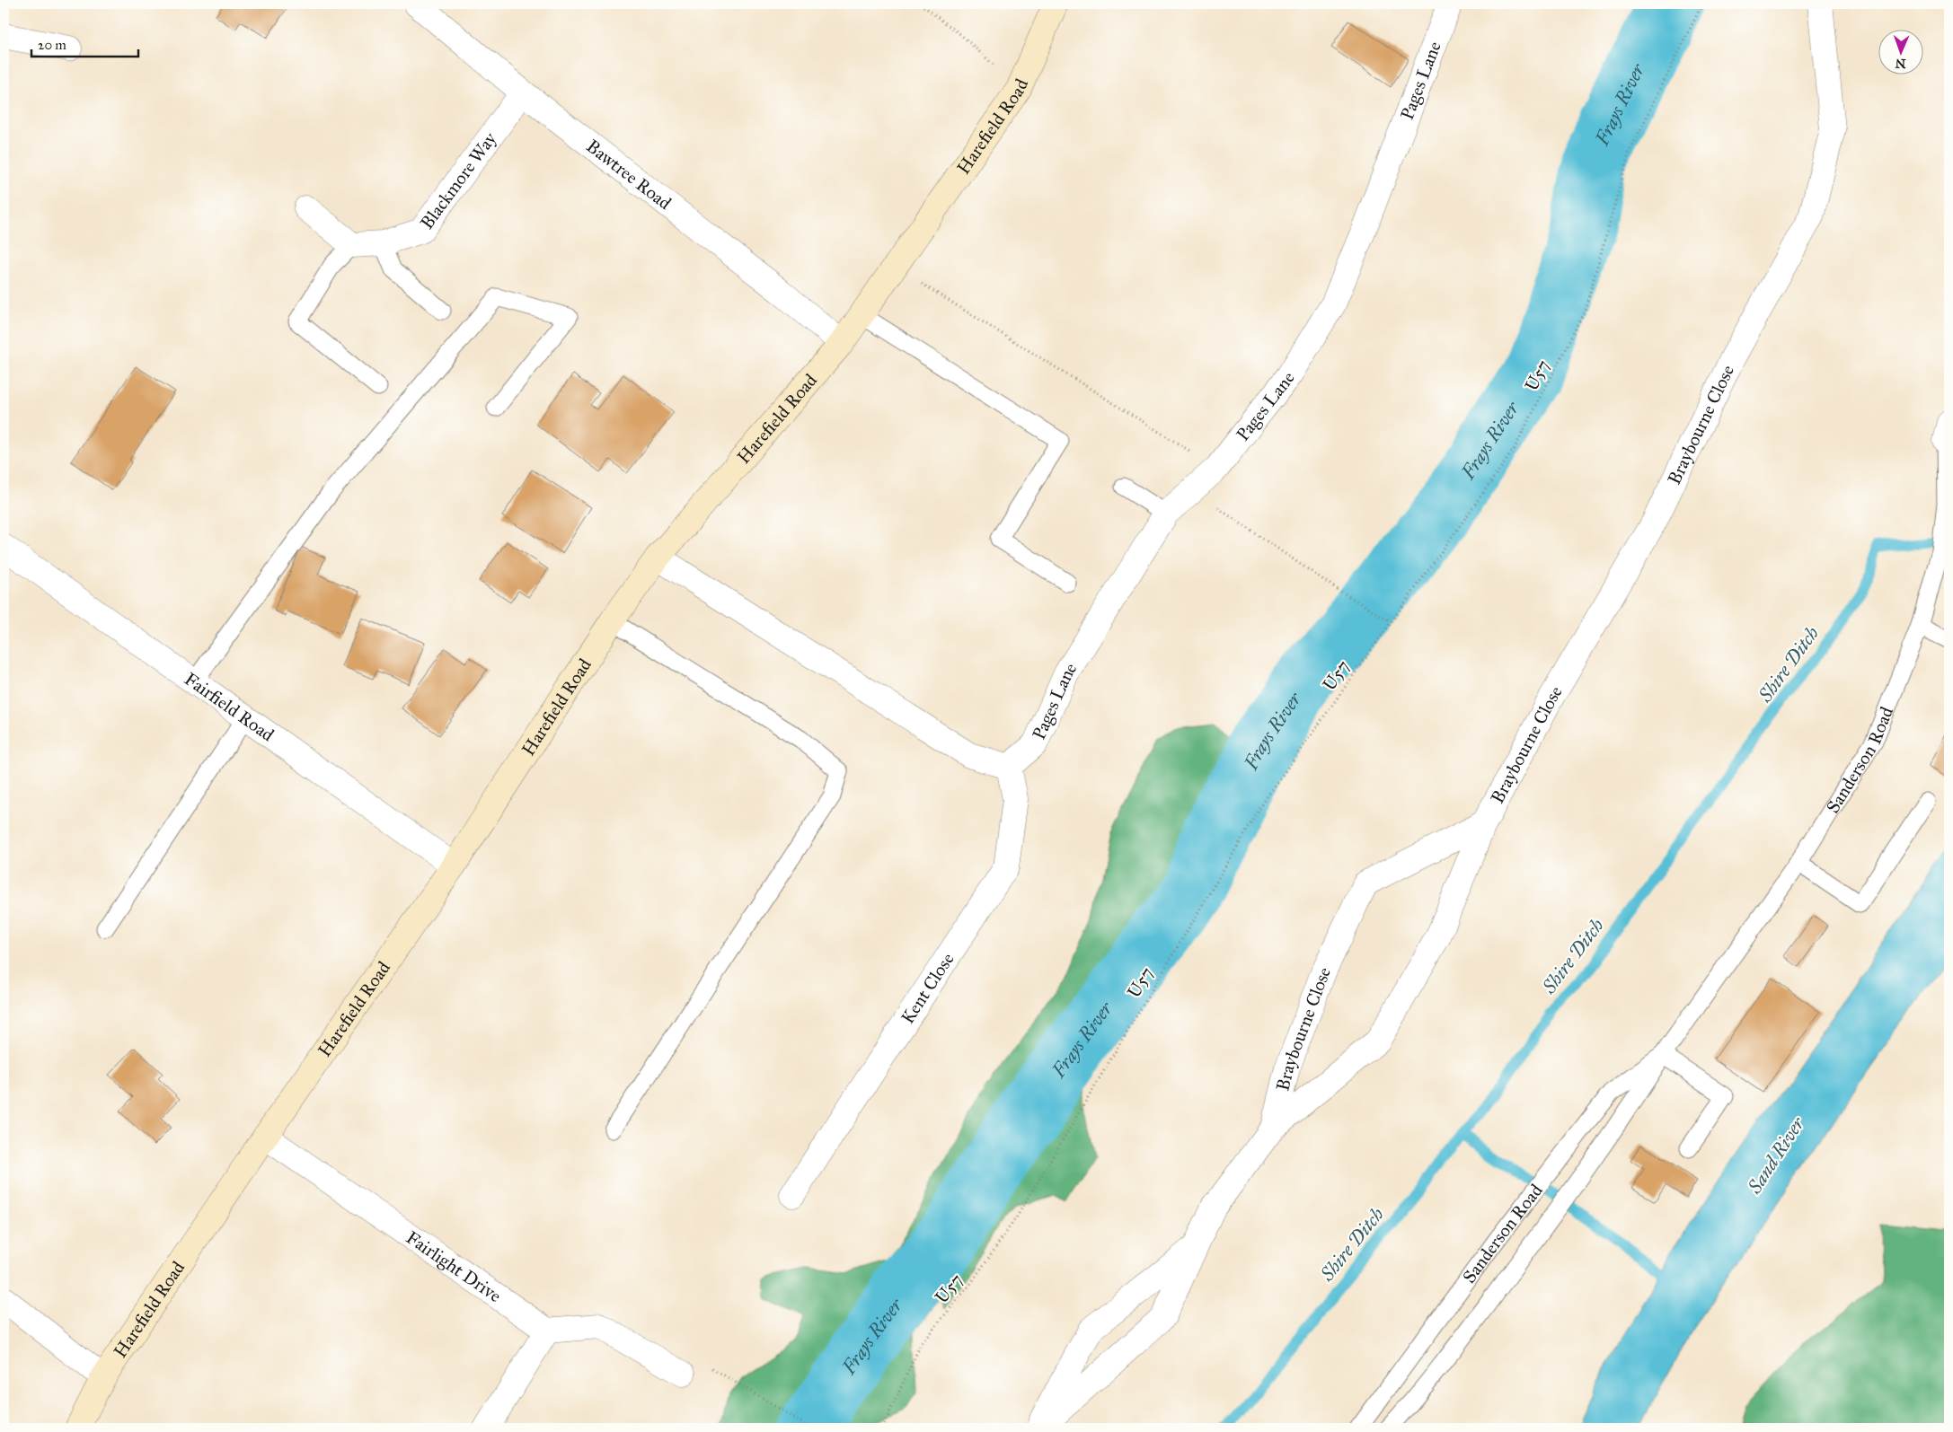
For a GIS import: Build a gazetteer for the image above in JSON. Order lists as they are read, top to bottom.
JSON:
{
  "streets": {
    "main road": ["Harefield Road"],
    "street": [
      "Pages Lane",
      "Bawtree Road",
      "Blackmore Way",
      "Braybourne Close",
      "Fairfield Road",
      "Kent Close",
      "Fairlight Drive"
    ],
    "lane": ["Sanderson Road"],
    "path": ["U57"]
  },
  "crossings": [
    ["Pages Lane", "Kent Close"],
    ["Harefield Road", "Bawtree Road"],
    ["Harefield Road", "Fairfield Road"],
    ["Harefield Road", "Fairlight Drive"],
    ["Bawtree Road", "Blackmore Way"]
  ],
  "water": ["Frays River", "Shire Ditch", "Sand River"],
  "scale_bar": "20 m",
  "north": "bottom"
}
